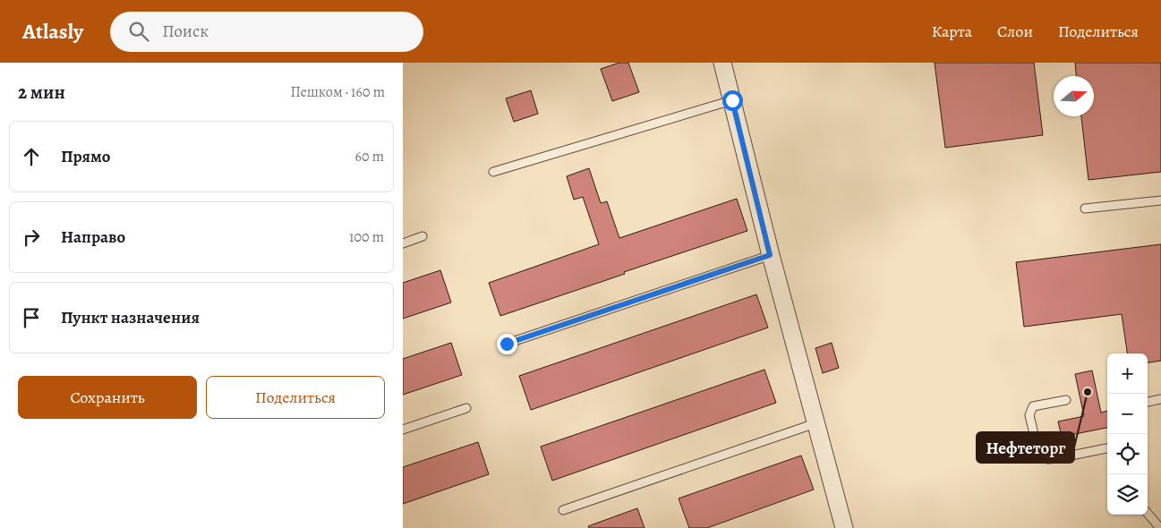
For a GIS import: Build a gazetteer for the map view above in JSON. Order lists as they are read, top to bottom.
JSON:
{
  "places": ["Нефтеторг"],
  "north": "right",
  "page": {
    "header": "Atlasly",
    "search": "Поиск",
    "nav": ["Карта", "Слои", "Поделиться"],
    "heading": ["2 мин", "Пешком · 160 m"],
    "list": [
      ["Прямо", "60 m"],
      ["Направо", "100 m"],
      "Пункт назначения"
    ],
    "map_buttons": ["+", "−"],
    "buttons": ["Сохранить", "Поделиться"]
  }
}
